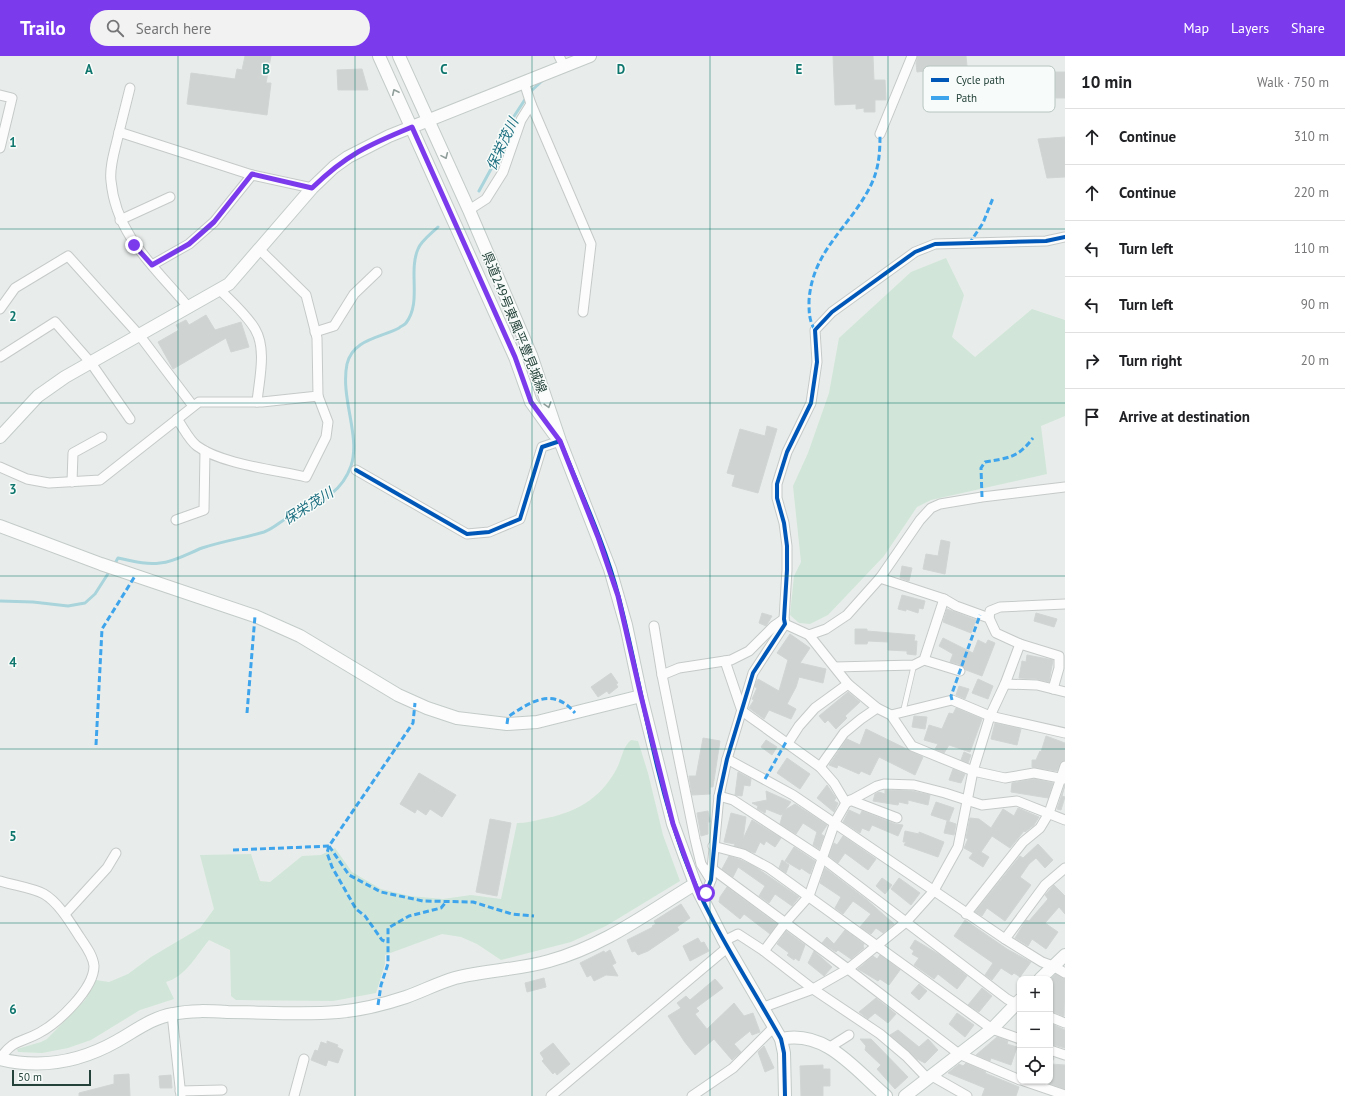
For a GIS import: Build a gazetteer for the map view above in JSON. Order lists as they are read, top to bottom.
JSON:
{
  "streets": {
    "street": ["県道249号東風平豊見城線"]
  },
  "water": ["保栄茂川"],
  "legend": ["Cycle path", "Path"],
  "scale_bar": "50 m",
  "page": {
    "header": "Trailo",
    "search": "Search here",
    "nav": ["Map", "Layers", "Share"],
    "heading": ["10 min", "Walk · 750 m"],
    "list": [
      ["Continue", "310 m"],
      ["Continue", "220 m"],
      ["Turn left", "110 m"],
      ["Turn left", "90 m"],
      ["Turn right", "20 m"],
      "Arrive at destination"
    ],
    "map_buttons": ["+", "−"],
    "scale": "50 m"
  },
  "grid": {
    "columns": [
      "A",
      "B",
      "C",
      "D",
      "E"
    ],
    "rows": [
      "1",
      "2",
      "3",
      "4",
      "5",
      "6"
    ]
  }
}
